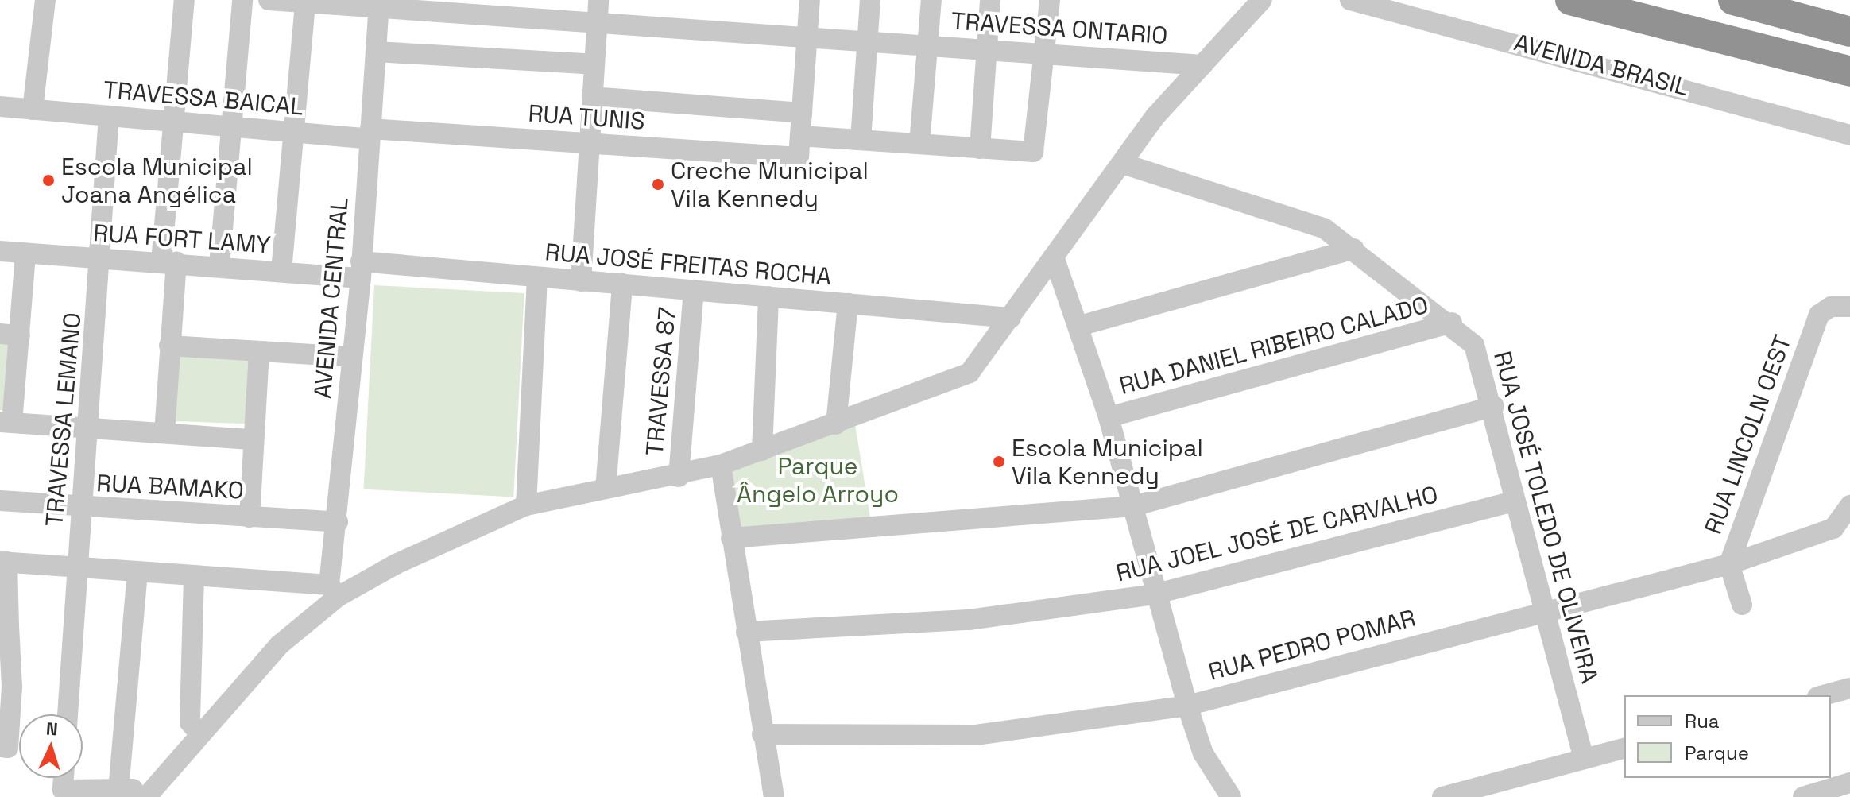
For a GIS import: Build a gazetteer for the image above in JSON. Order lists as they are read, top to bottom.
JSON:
{
  "streets": {
    "street": [
      "TRAVESSA ONTARIO",
      "AVENIDA BRASIL",
      "TRAVESSA BAICAL",
      "RUA TUNIS",
      "RUA FORT LAMY",
      "RUA JOSÉ FREITAS ROCHA",
      "AVENIDA CENTRAL",
      "RUA DANIEL RIBEIRO CALADO",
      "TRAVESSA 87",
      "TRAVESSA LEMANO",
      "RUA LINCOLN OEST",
      "RUA BAMAKO",
      "RUA JOSÉ TOLEDO DE OLIVEIRA",
      "RUA JOEL JOSÉ DE CARVALHO",
      "RUA PEDRO POMAR"
    ]
  },
  "crossings": [
    ["TRAVESSA ONTARIO", "AVENIDA CENTRAL"],
    ["TRAVESSA BAICAL", "RUA TUNIS"],
    ["TRAVESSA BAICAL", "AVENIDA CENTRAL"],
    ["TRAVESSA BAICAL", "TRAVESSA LEMANO"],
    ["RUA TUNIS", "AVENIDA CENTRAL"],
    ["RUA FORT LAMY", "RUA JOSÉ FREITAS ROCHA"],
    ["RUA FORT LAMY", "AVENIDA CENTRAL"],
    ["RUA FORT LAMY", "TRAVESSA LEMANO"],
    ["RUA JOSÉ FREITAS ROCHA", "AVENIDA CENTRAL"],
    ["RUA JOSÉ FREITAS ROCHA", "TRAVESSA 87"],
    ["AVENIDA CENTRAL", "RUA BAMAKO"],
    ["RUA DANIEL RIBEIRO CALADO", "RUA JOSÉ TOLEDO DE OLIVEIRA"],
    ["TRAVESSA LEMANO", "RUA BAMAKO"],
    ["RUA LINCOLN OEST", "RUA PEDRO POMAR"],
    ["RUA JOSÉ TOLEDO DE OLIVEIRA", "RUA JOEL JOSÉ DE CARVALHO"],
    ["RUA JOSÉ TOLEDO DE OLIVEIRA", "RUA PEDRO POMAR"]
  ],
  "parks": ["Parque Ângelo Arroyo"],
  "places": ["Escola Municipal Joana Angélica", "Creche Municipal Vila Kennedy", "Escola Municipal Vila Kennedy"],
  "legend": ["Rua", "Parque"],
  "north": "top"
}
